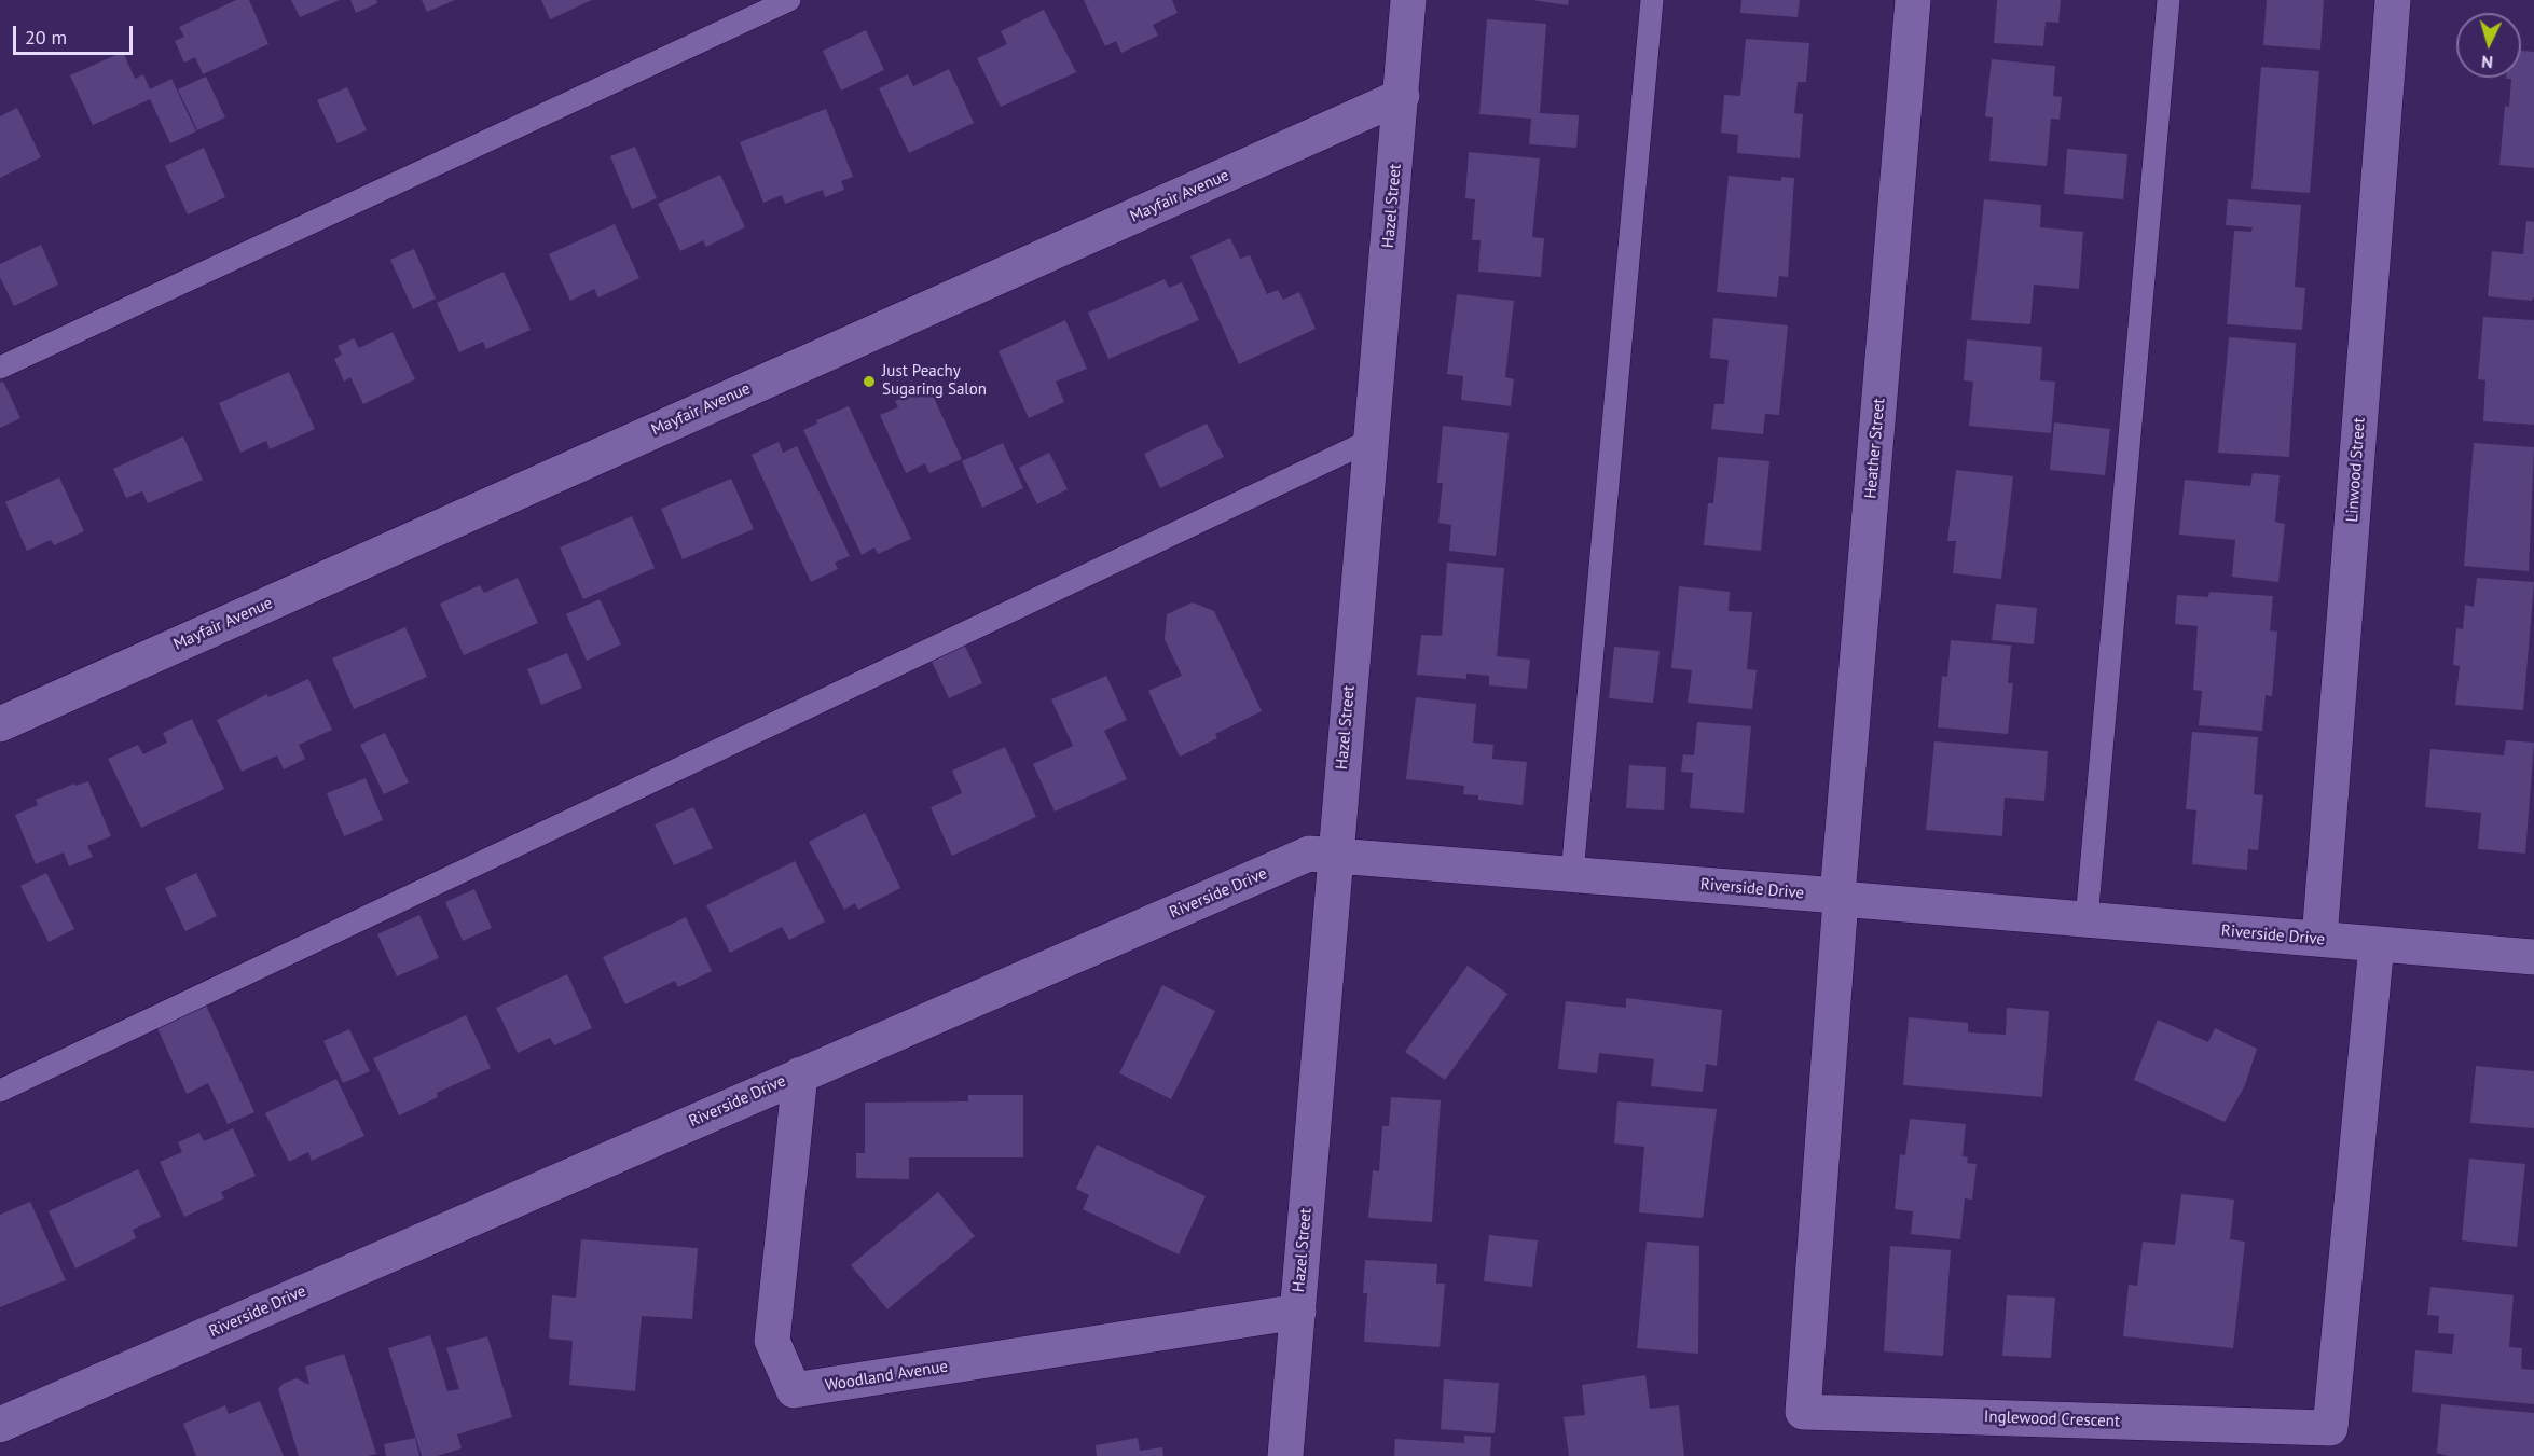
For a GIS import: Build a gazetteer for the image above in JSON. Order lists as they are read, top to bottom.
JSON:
{
  "streets": {
    "street": [
      "Mayfair Avenue",
      "Hazel Street",
      "Heather Street",
      "Linwood Street",
      "Riverside Drive",
      "Woodland Avenue",
      "Inglewood Crescent"
    ]
  },
  "crossings": [
    ["Mayfair Avenue", "Hazel Street"],
    ["Hazel Street", "Riverside Drive"],
    ["Hazel Street", "Woodland Avenue"],
    ["Heather Street", "Riverside Drive"],
    ["Heather Street", "Inglewood Crescent"],
    ["Linwood Street", "Riverside Drive"],
    ["Riverside Drive", "Woodland Avenue"],
    ["Riverside Drive", "Inglewood Crescent"]
  ],
  "places": ["Just Peachy Sugaring Salon"],
  "scale_bar": "20 m",
  "north": "bottom"
}
